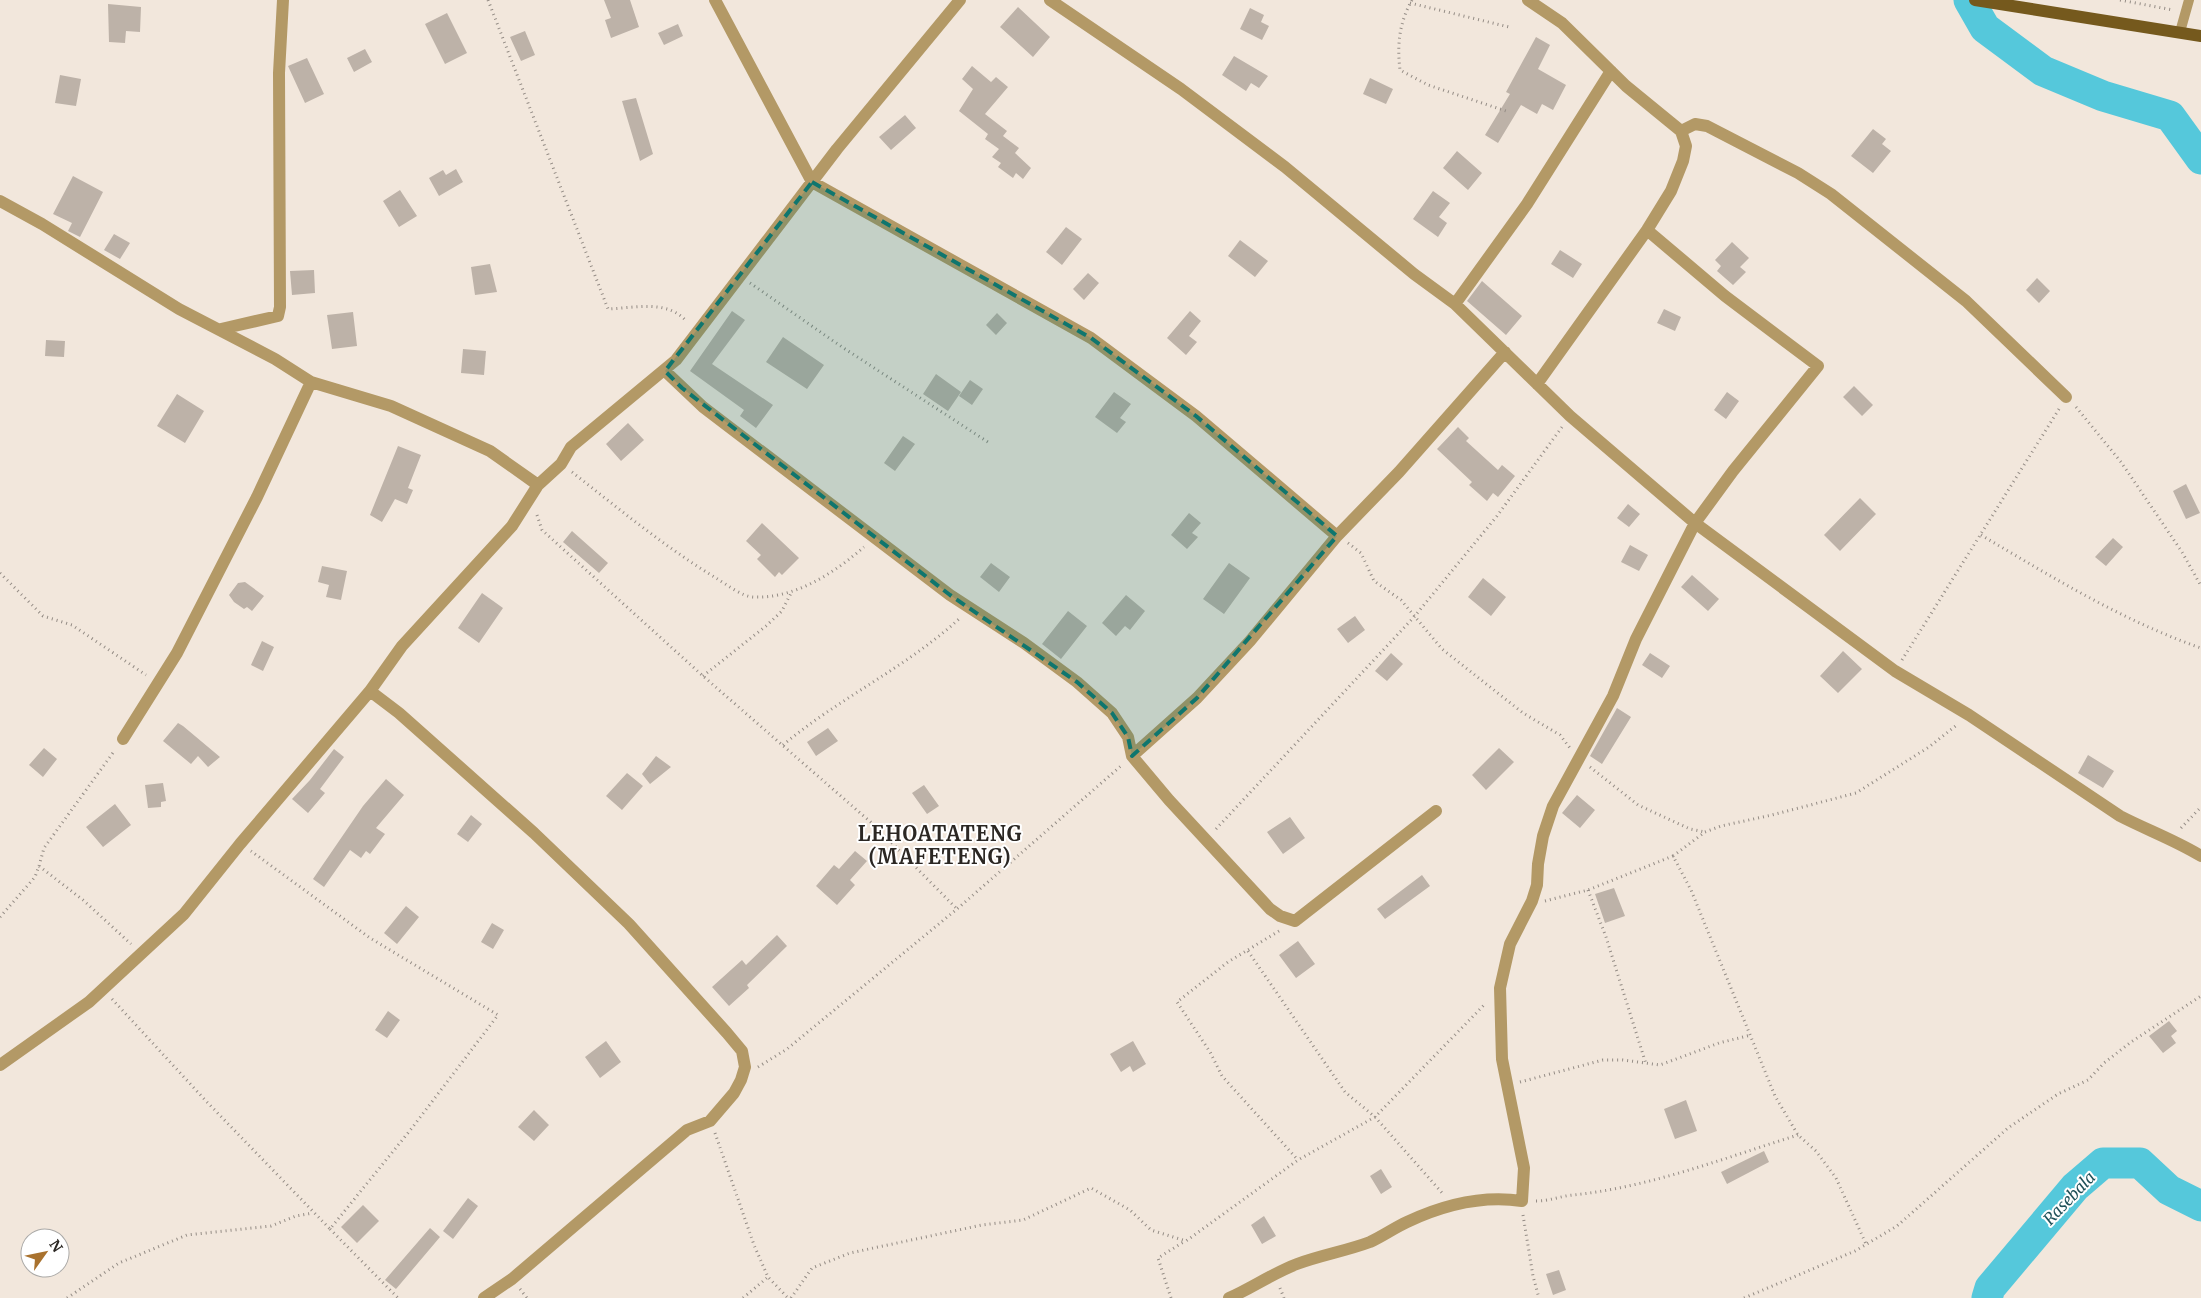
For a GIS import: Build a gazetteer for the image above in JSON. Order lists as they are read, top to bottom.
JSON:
{
  "districts": ["LEHOATATENG (MAFETENG)"],
  "water": ["Rasebala"],
  "north": "top right"
}
